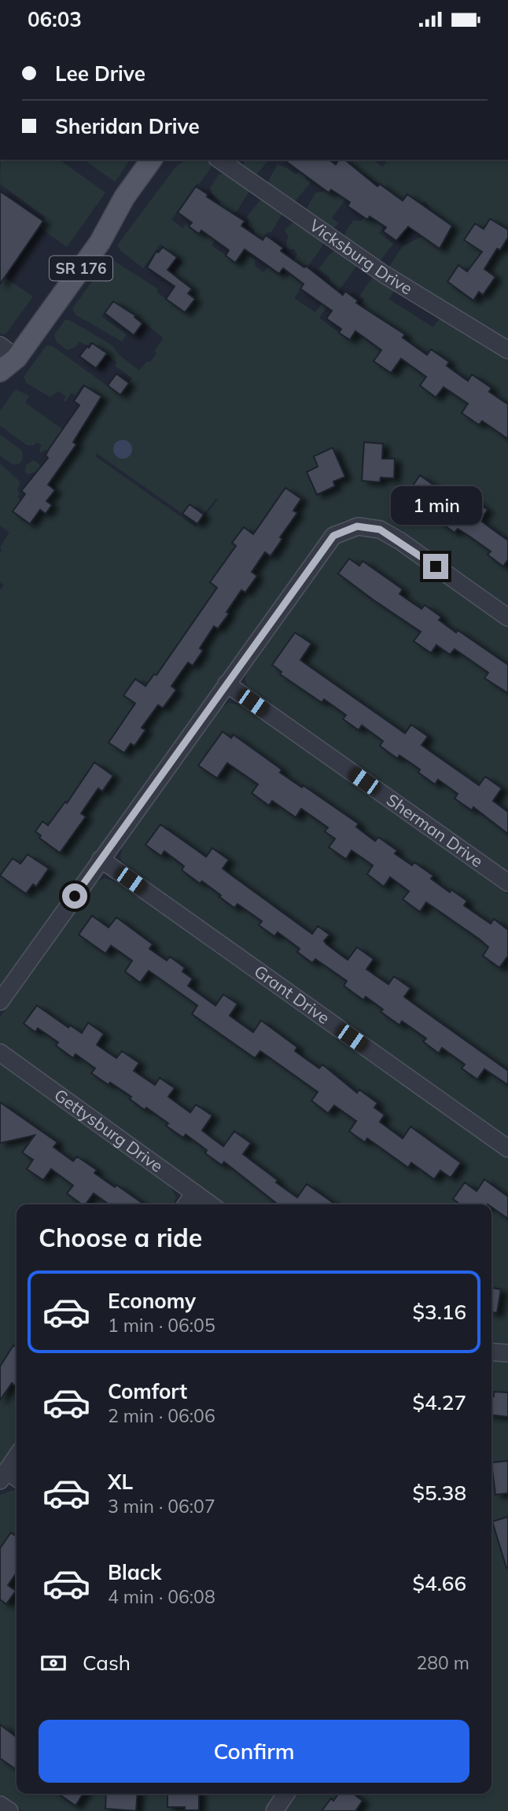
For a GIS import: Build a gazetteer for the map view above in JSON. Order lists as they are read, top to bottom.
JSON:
{
  "streets": {
    "main road": ["SR 176"],
    "street": [
      "Vicksburg Drive",
      "Sherman Drive",
      "Grant Drive",
      "Gettysburg Drive"
    ]
  },
  "page": {
    "status": "06:03",
    "banner": ["Lee Drive", "Sheridan Drive"],
    "bubble": "1 min",
    "heading": "Choose a ride",
    "list": [
      {
        "name": "Economy",
        "note": "1 min · 06:05",
        "value": "$3.16"
      },
      {
        "name": "Comfort",
        "note": "2 min · 06:06",
        "value": "$4.27"
      },
      {
        "name": "XL",
        "note": "3 min · 06:07",
        "value": "$5.38"
      },
      {
        "name": "Black",
        "note": "4 min · 06:08",
        "value": "$4.66"
      }
    ],
    "pay": ["Cash", "280 m"],
    "buttons": "Confirm"
  }
}
